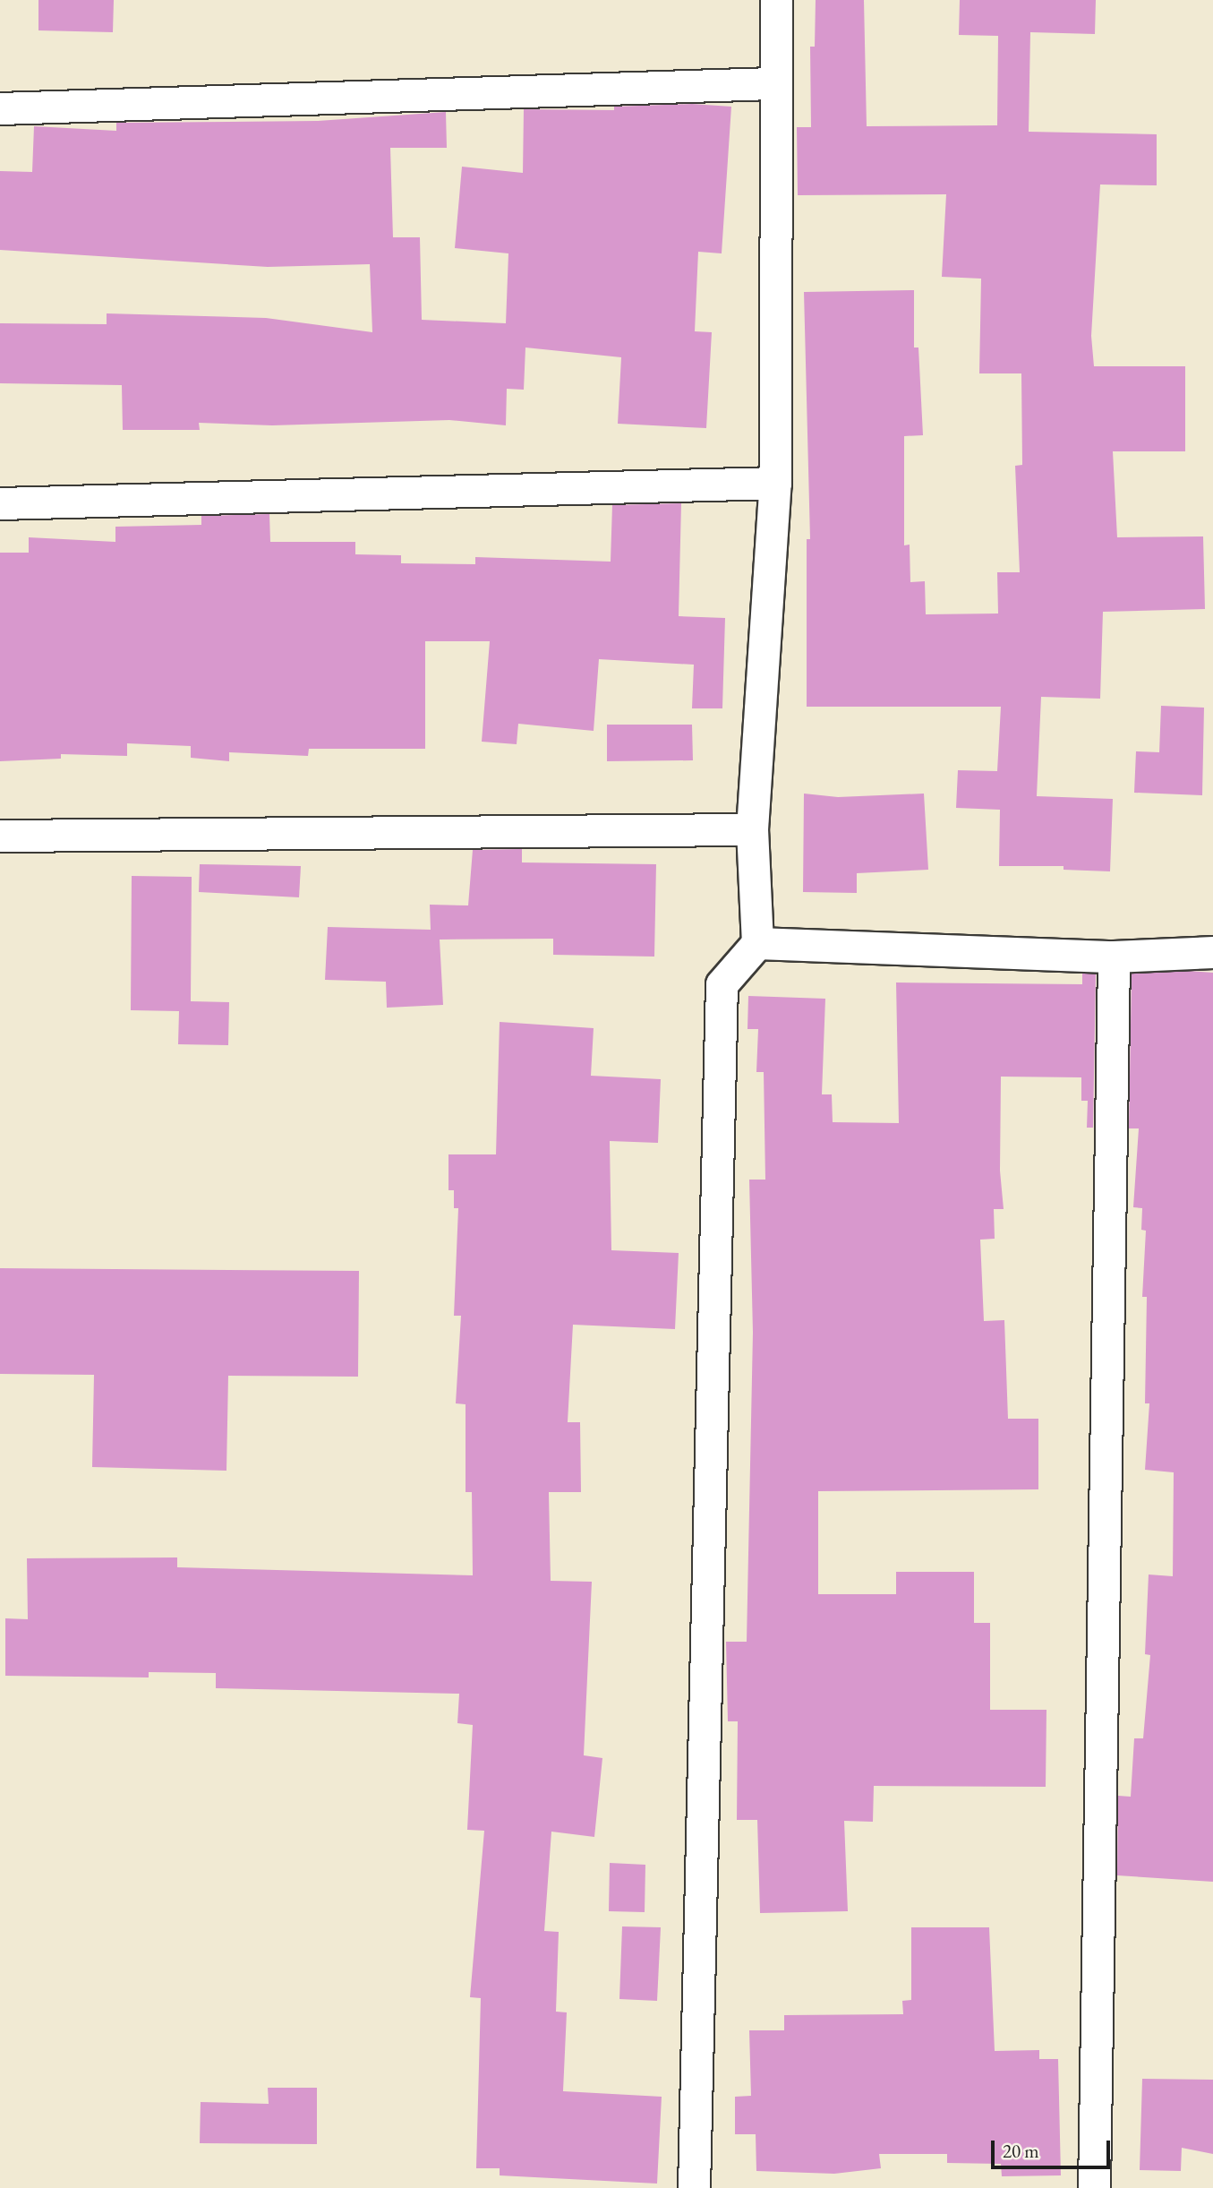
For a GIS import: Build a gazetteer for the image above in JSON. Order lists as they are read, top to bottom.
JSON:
{
  "scale_bar": "20 m"
}
